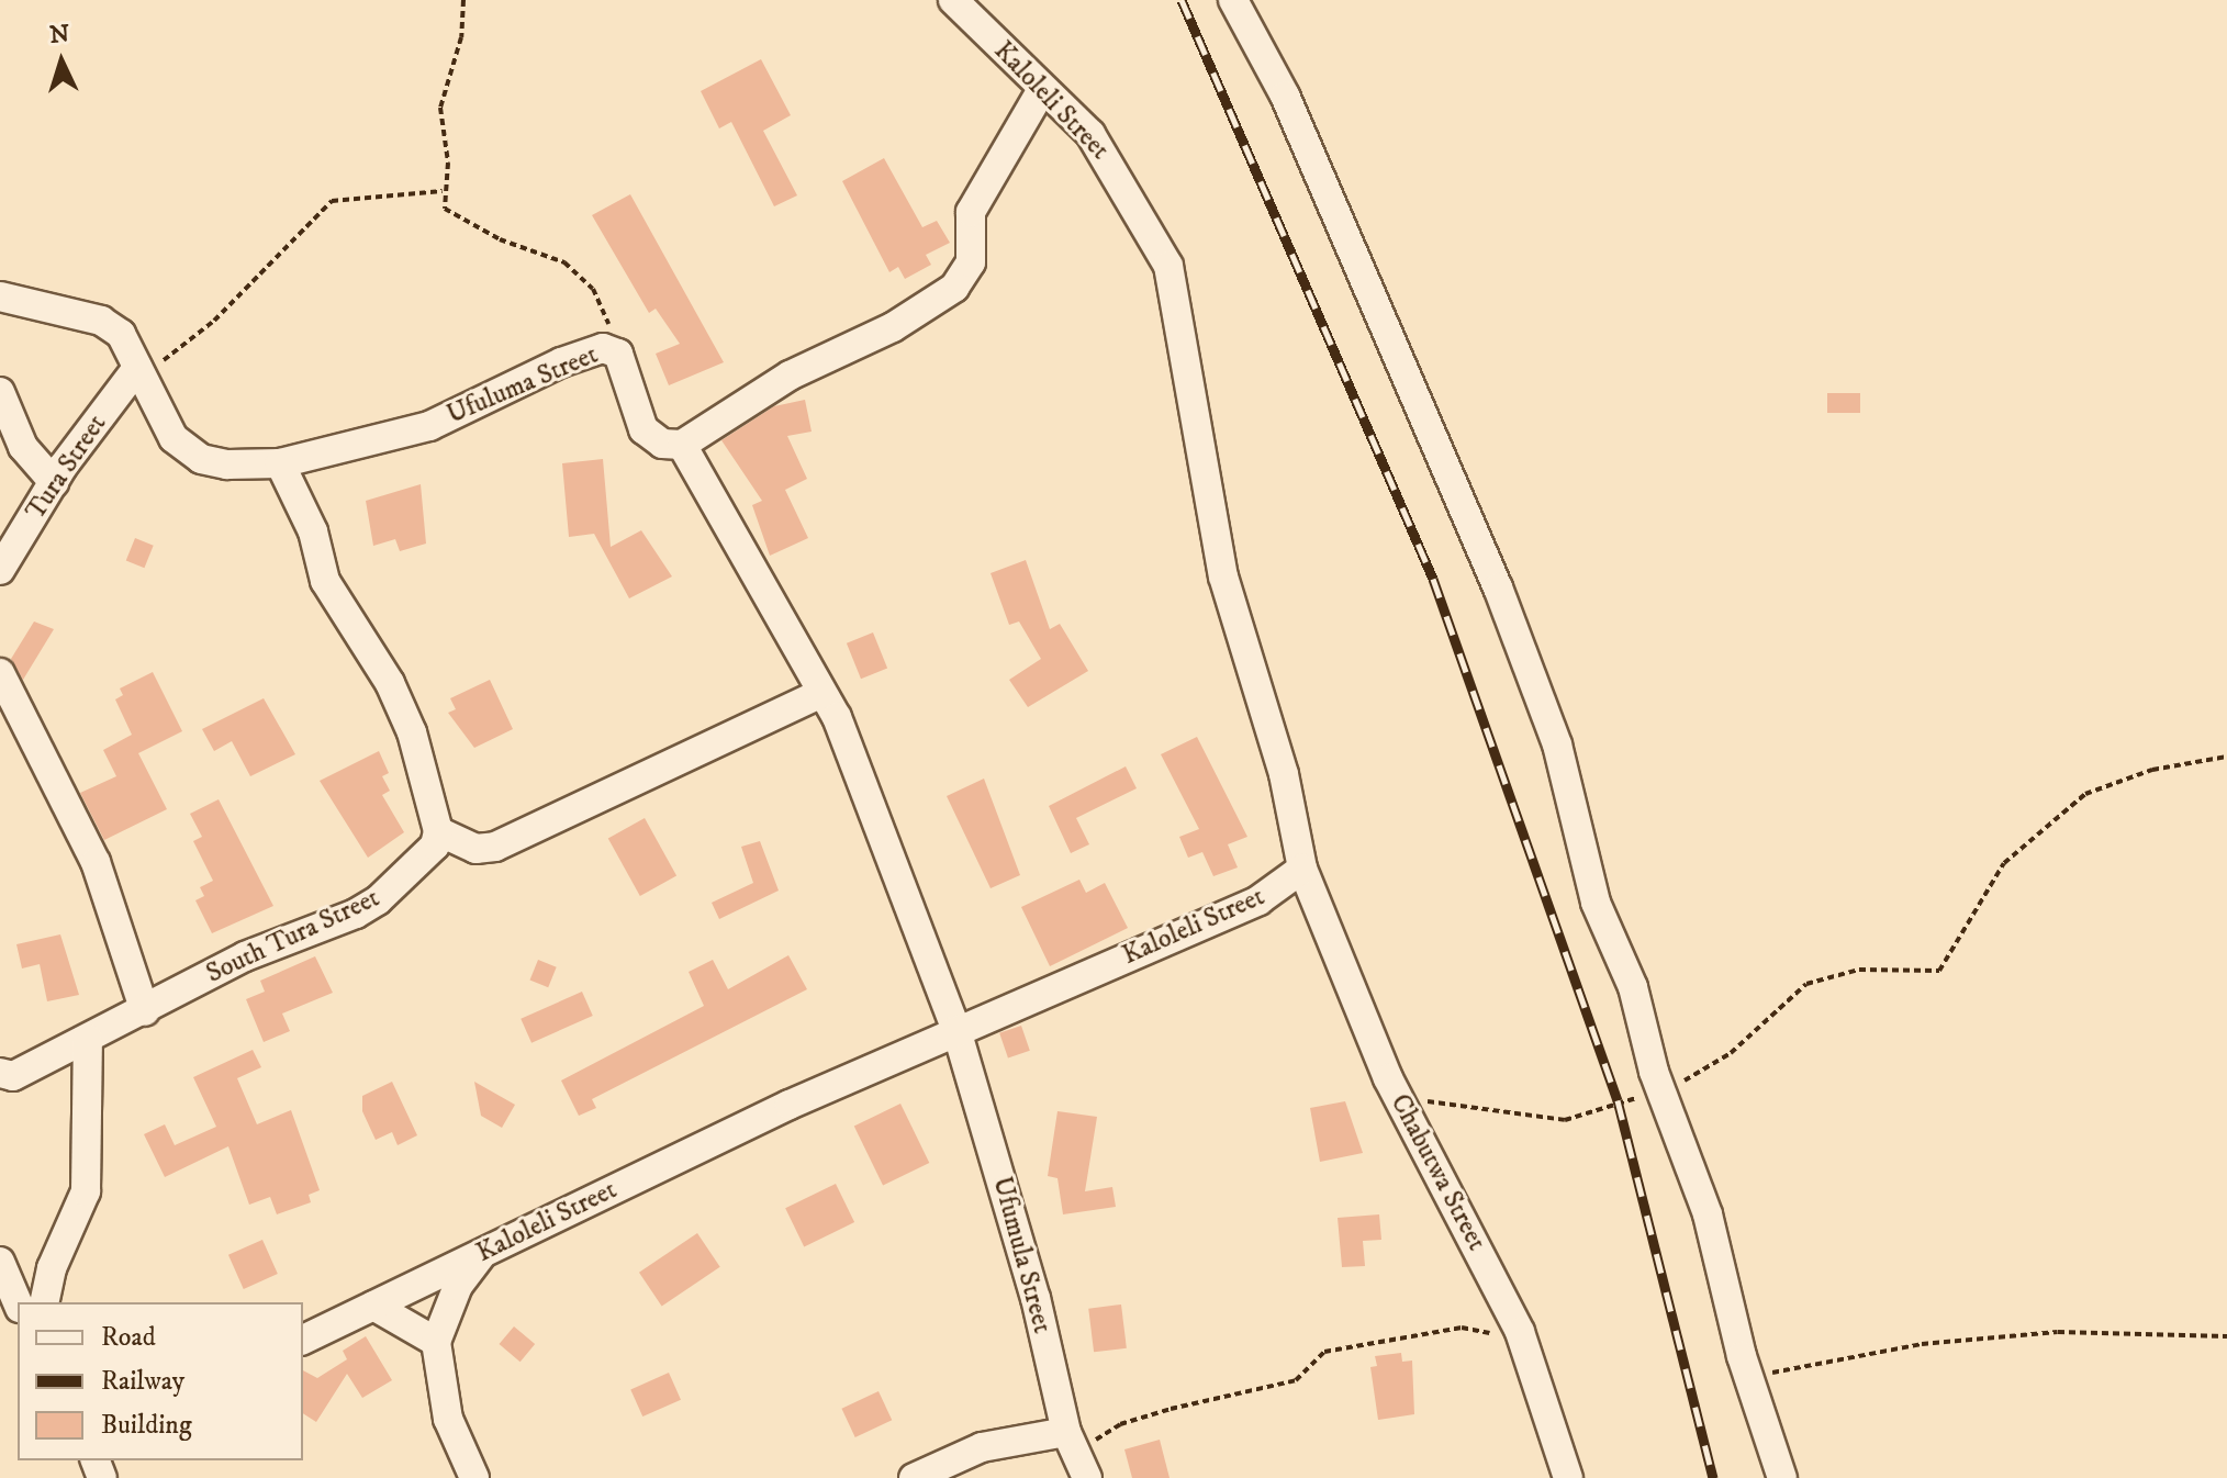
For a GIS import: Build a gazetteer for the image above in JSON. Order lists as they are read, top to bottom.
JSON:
{
  "streets": {
    "street": [
      "Kaloleli Street",
      "Ufuluma Street",
      "Tura Street",
      "South Tura Street",
      "Chabutwa Street",
      "Ufumula Street"
    ]
  },
  "crossings": [
    ["Kaloleli Street", "Chabutwa Street"],
    ["Kaloleli Street", "Ufumula Street"],
    ["Ufuluma Street", "Tura Street"]
  ],
  "legend": ["Road", "Railway", "Building"],
  "north": "top"
}
